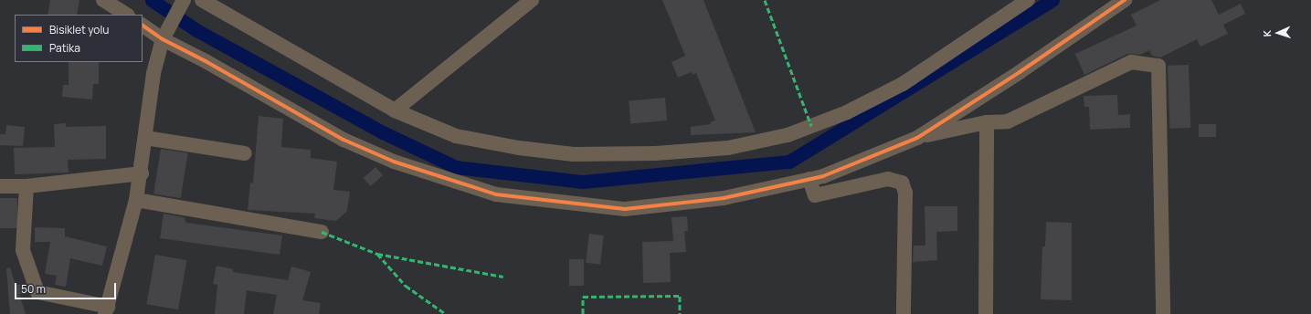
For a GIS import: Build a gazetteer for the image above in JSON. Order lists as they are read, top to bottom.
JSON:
{
  "legend": ["Bisiklet yolu", "Patika"],
  "scale_bar": "50 m",
  "north": "left"
}
